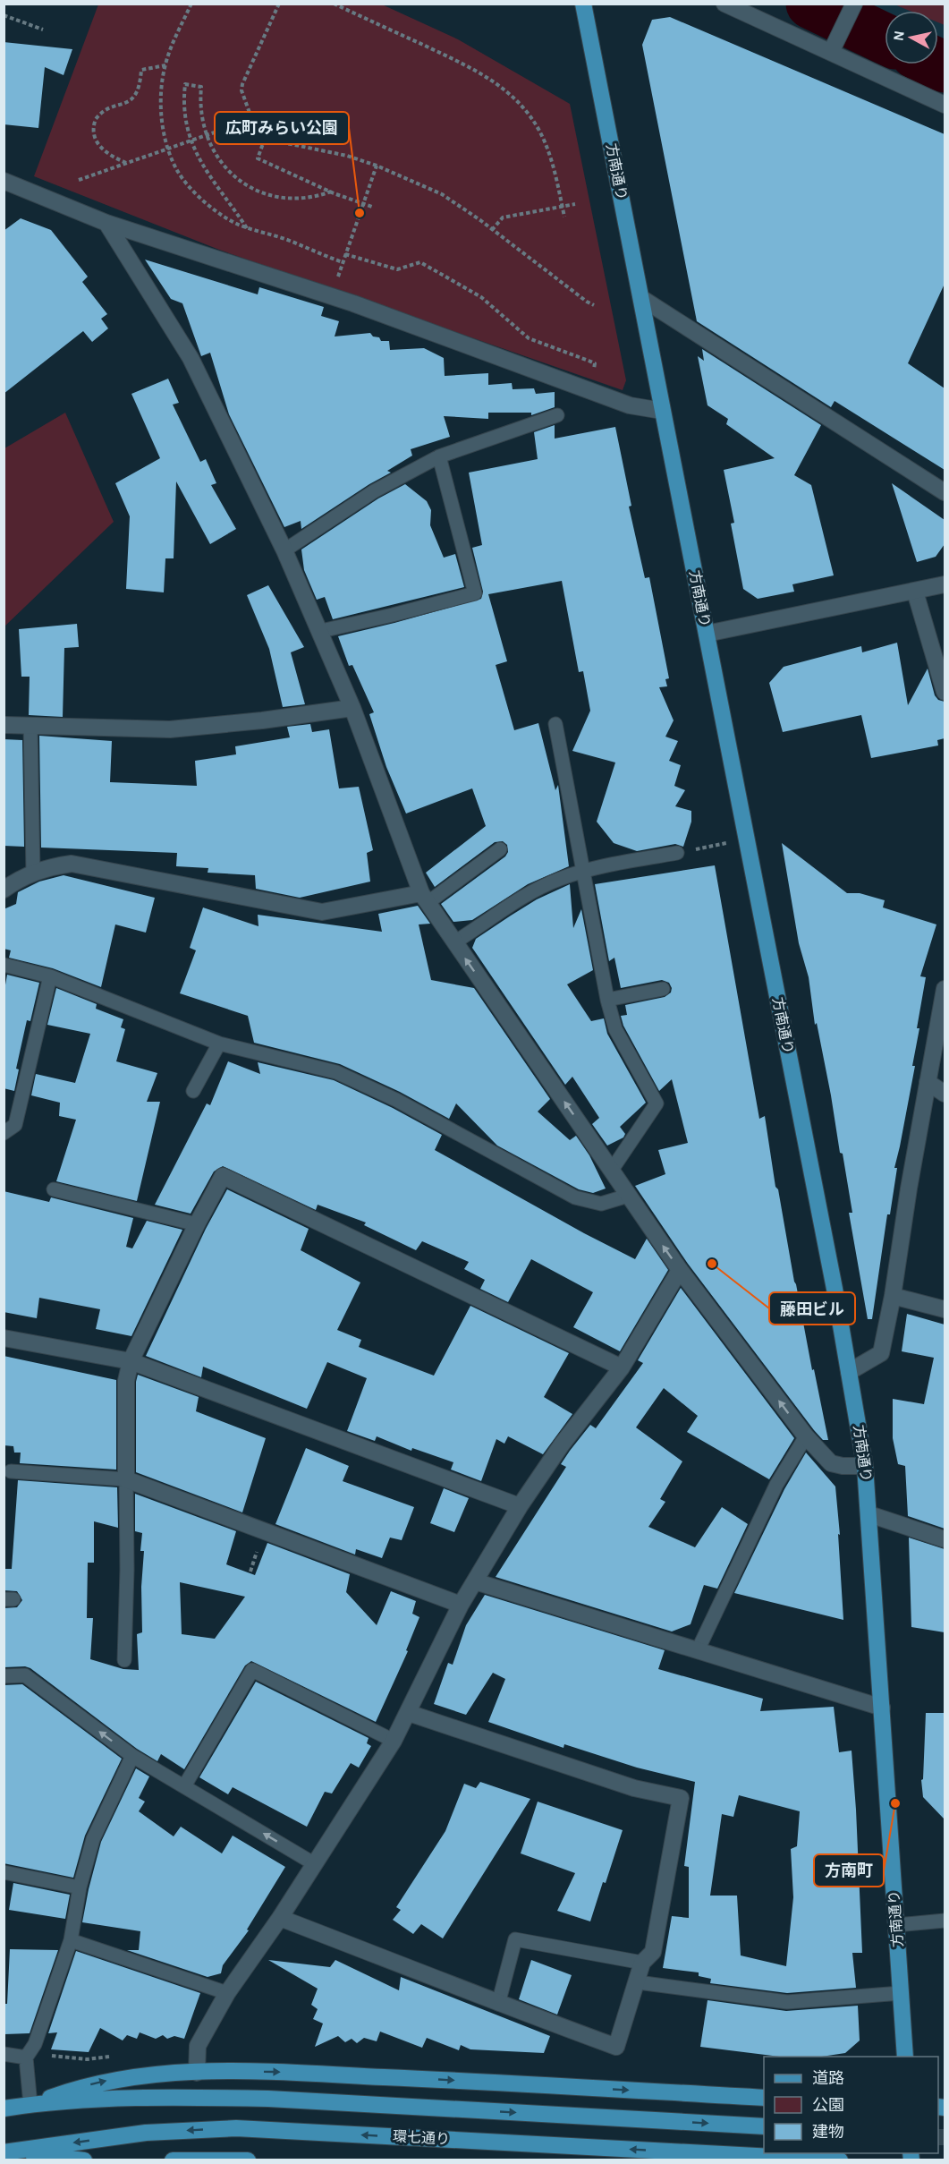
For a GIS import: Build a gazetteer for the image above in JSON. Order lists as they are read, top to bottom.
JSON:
{
  "streets": {
    "main road": ["方南通り", "環七通り"]
  },
  "places": ["広町みらい公園", "藤田ビル", "方南町"],
  "legend": ["道路", "公園", "建物"],
  "north": "left"
}
